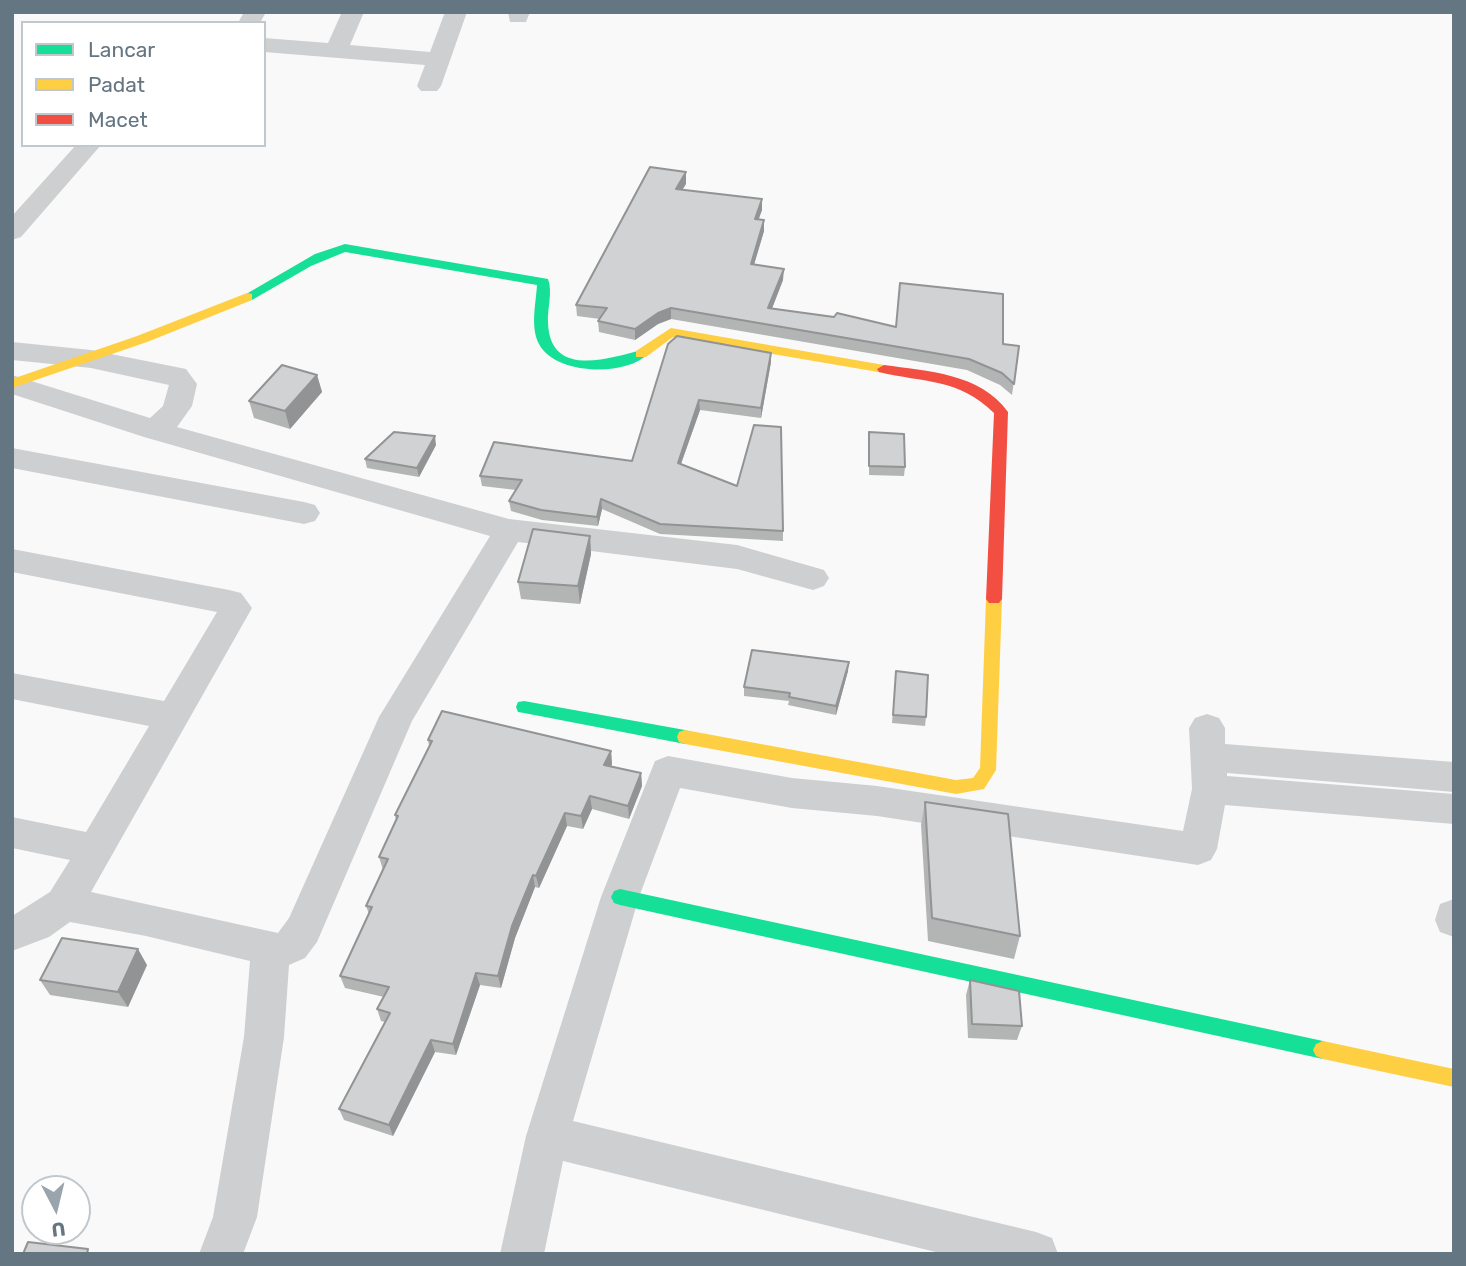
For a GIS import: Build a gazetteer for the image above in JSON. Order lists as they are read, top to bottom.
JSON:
{
  "legend": ["Lancar", "Padat", "Macet"],
  "north": "bottom"
}
